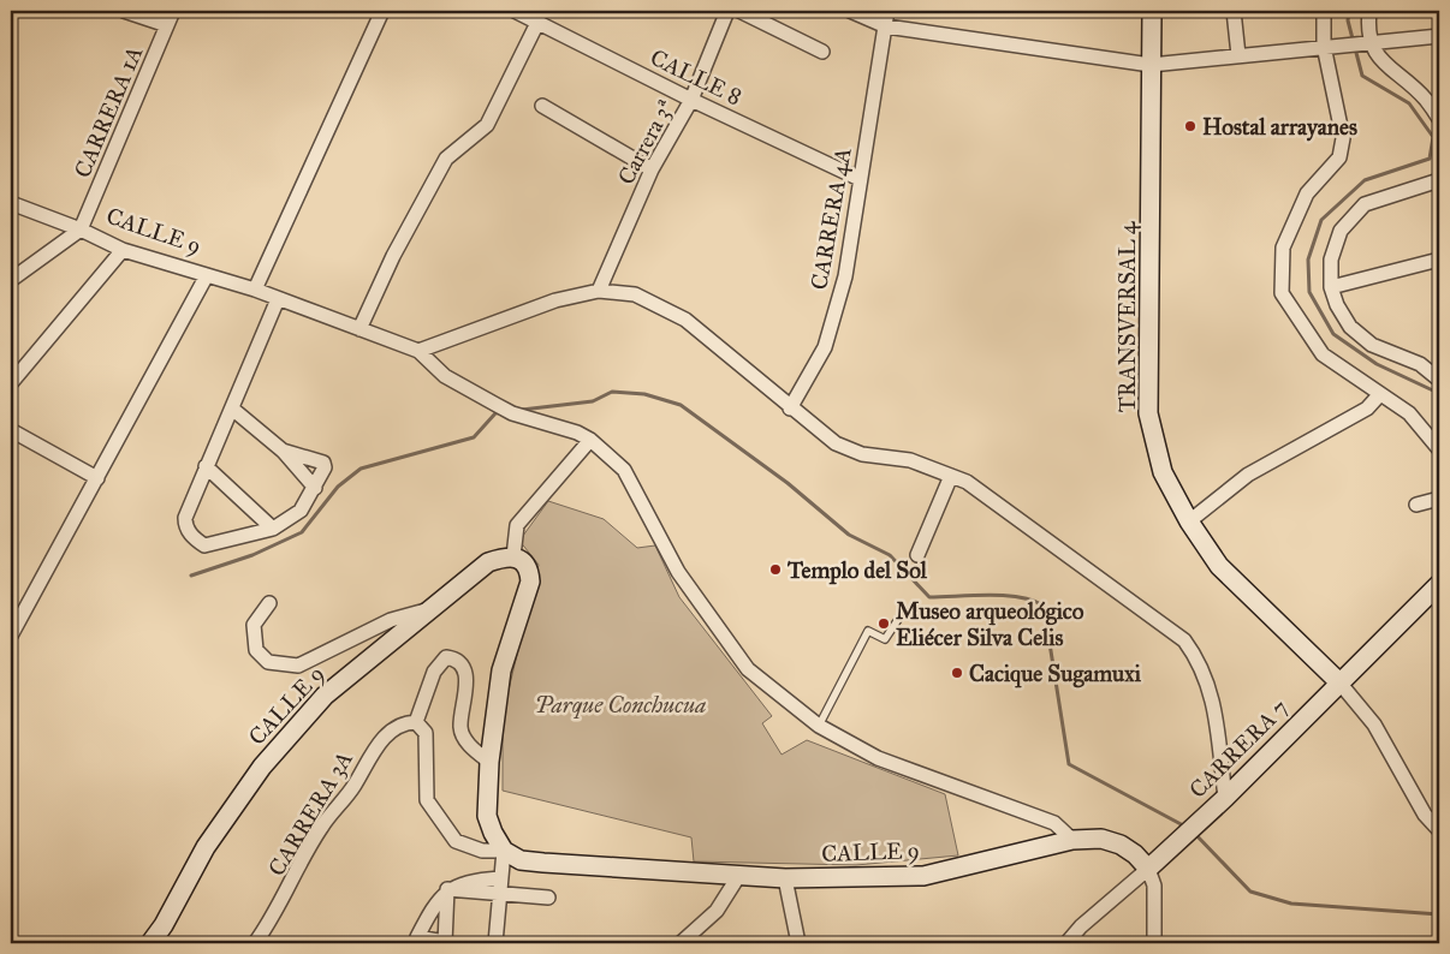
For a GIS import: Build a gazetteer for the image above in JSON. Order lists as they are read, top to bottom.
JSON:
{
  "streets": {
    "street": [
      "CALLE 8",
      "CARRERA 1A",
      "Carrera 3ª",
      "CARRERA 4A",
      "CALLE 9",
      "TRANSVERSAL 4",
      "CARRERA 7",
      "CARRERA 3A"
    ]
  },
  "crossings": [
    ["CALLE 8", "Carrera 3ª"],
    ["CALLE 8", "CARRERA 4A"],
    ["CARRERA 1A", "CALLE 9"],
    ["CALLE 9", "CARRERA 7"],
    ["TRANSVERSAL 4", "CARRERA 7"]
  ],
  "parks": ["Parque Conchucua"],
  "places": [
    "Hostal arrayanes",
    "Templo del Sol",
    "Museo arqueológico Eliécer Silva Celis",
    "Cacique Sugamuxi"
  ]
}
